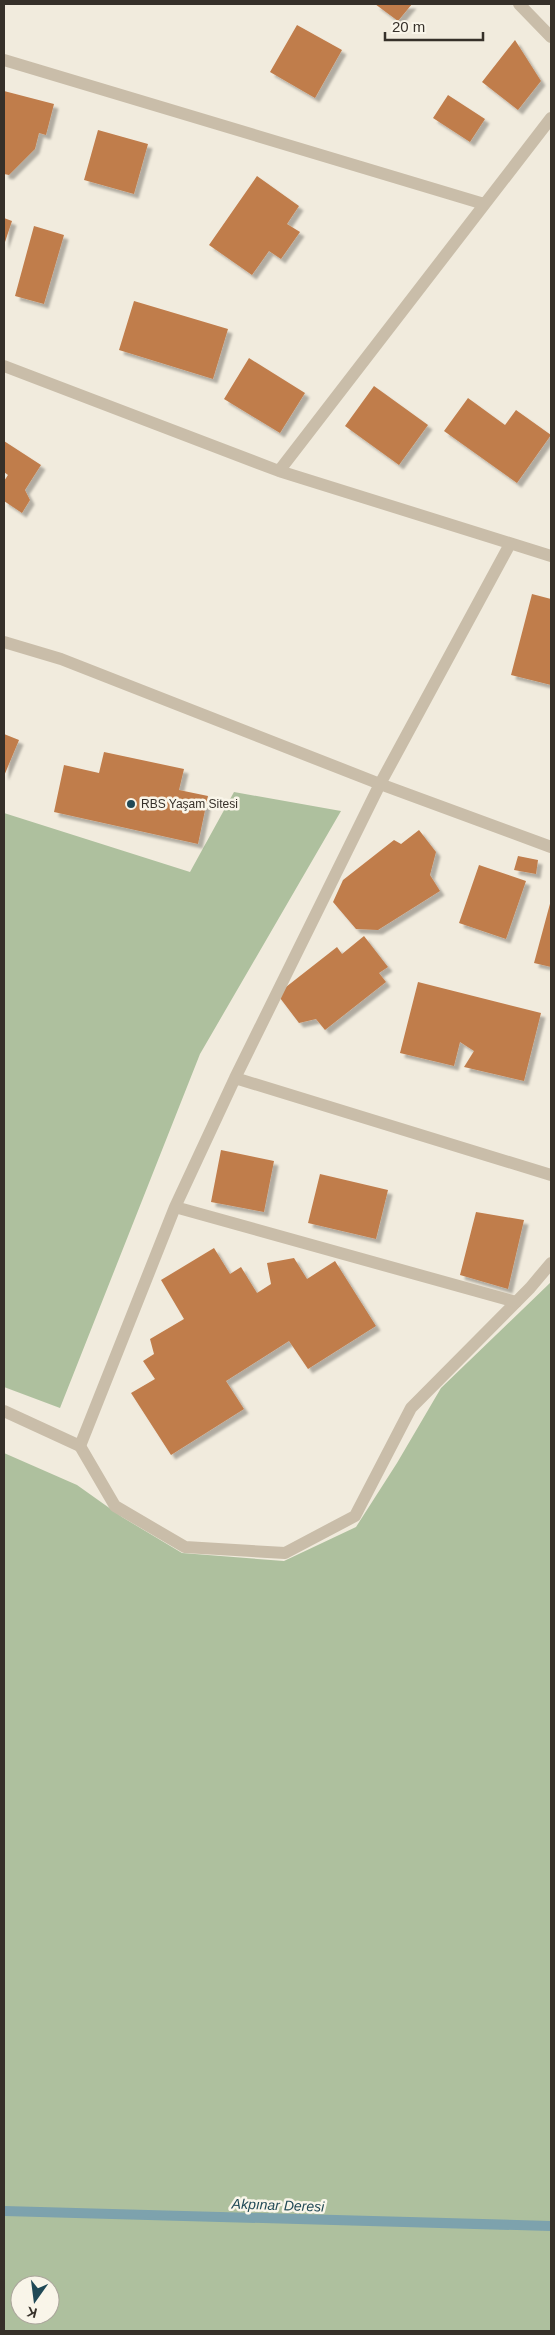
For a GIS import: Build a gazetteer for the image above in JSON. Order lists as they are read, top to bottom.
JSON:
{
  "water": ["Akpınar Deresi"],
  "places": ["RBS Yaşam Sitesi"],
  "scale_bar": "20 m",
  "north": "bottom"
}
